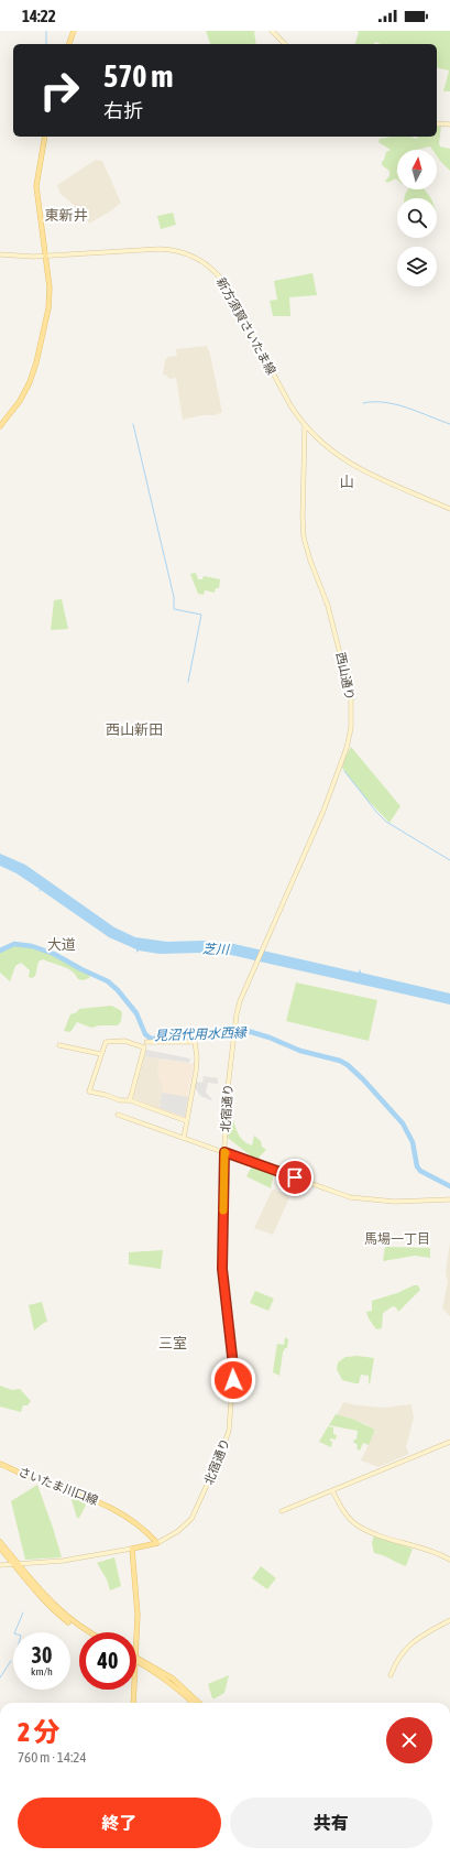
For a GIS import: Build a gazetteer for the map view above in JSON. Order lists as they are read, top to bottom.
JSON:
{
  "streets": {
    "main road": ["北宿通り", "さいたま川口線"],
    "street": ["新方須賀さいたま線", "西山通り"]
  },
  "crossings": [
    ["新方須賀さいたま線", "西山通り"],
    ["西山通り", "北宿通り"],
    ["北宿通り", "さいたま川口線"]
  ],
  "districts": [
    "東新井",
    "山",
    "西山新田",
    "大道",
    "馬場一丁目",
    "三室"
  ],
  "water": ["芝川", "見沼代用水西縁"],
  "north": "top",
  "page": {
    "status": "14:22",
    "turn": ["570 m", "右折"],
    "speed": "30 km/h",
    "limit": "40",
    "heading": ["2 分", "760 m · 14:24"],
    "buttons": ["終了", "共有"]
  }
}
